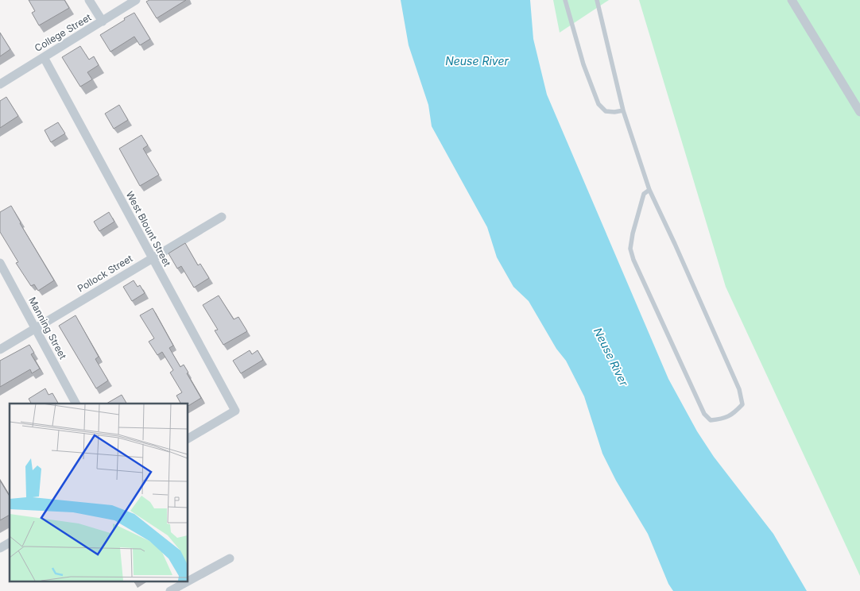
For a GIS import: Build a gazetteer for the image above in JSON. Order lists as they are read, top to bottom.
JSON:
{
  "streets": {
    "street": [
      "College Street",
      "West Blount Street",
      "Pollock Street",
      "Manning Street"
    ]
  },
  "crossings": [
    ["College Street", "West Blount Street"],
    ["West Blount Street", "Pollock Street"],
    ["Pollock Street", "Manning Street"]
  ],
  "water": ["Neuse River"]
}
